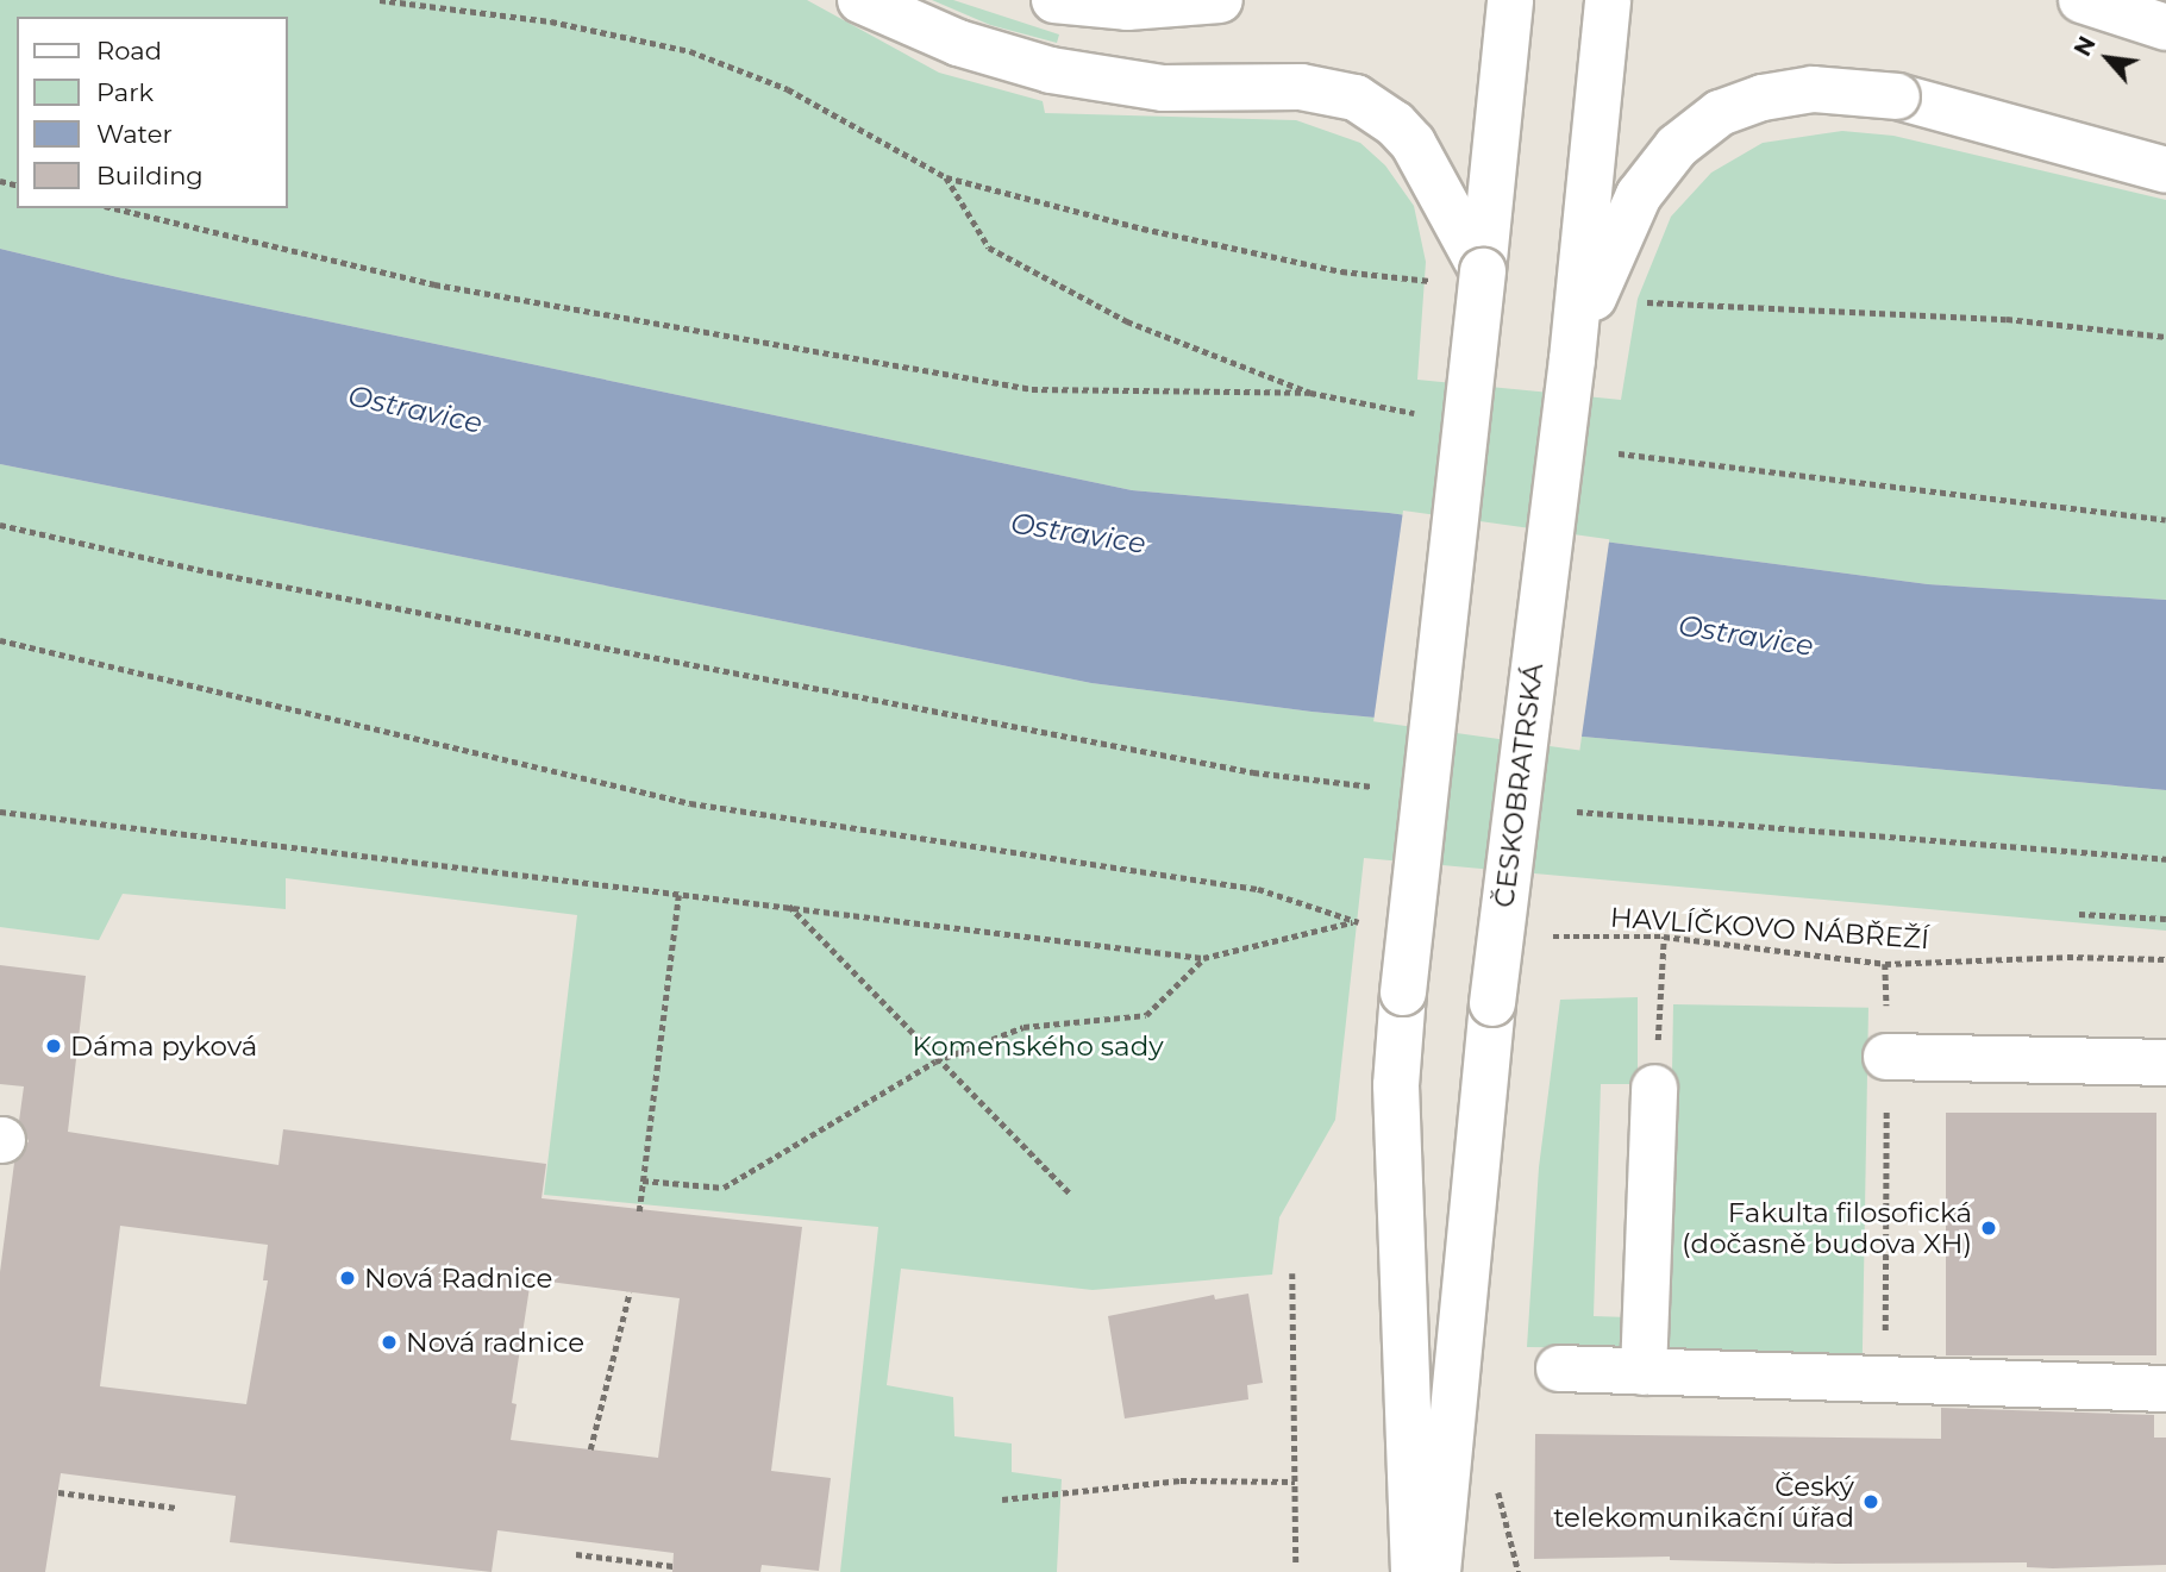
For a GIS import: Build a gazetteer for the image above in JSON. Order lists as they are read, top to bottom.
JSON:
{
  "streets": {
    "main road": ["ČESKOBRATRSKÁ"],
    "path": ["HAVLÍČKOVO NÁBŘEŽÍ"]
  },
  "water": ["Ostravice"],
  "parks": ["Komenského sady"],
  "places": [
    "Dáma pyková",
    "Fakulta filosofická (dočasně budova XH)",
    "Nová Radnice",
    "Nová radnice",
    "Český telekomunikační úřad"
  ],
  "legend": [
    "Road",
    "Park",
    "Water",
    "Building"
  ],
  "north": "top left"
}
